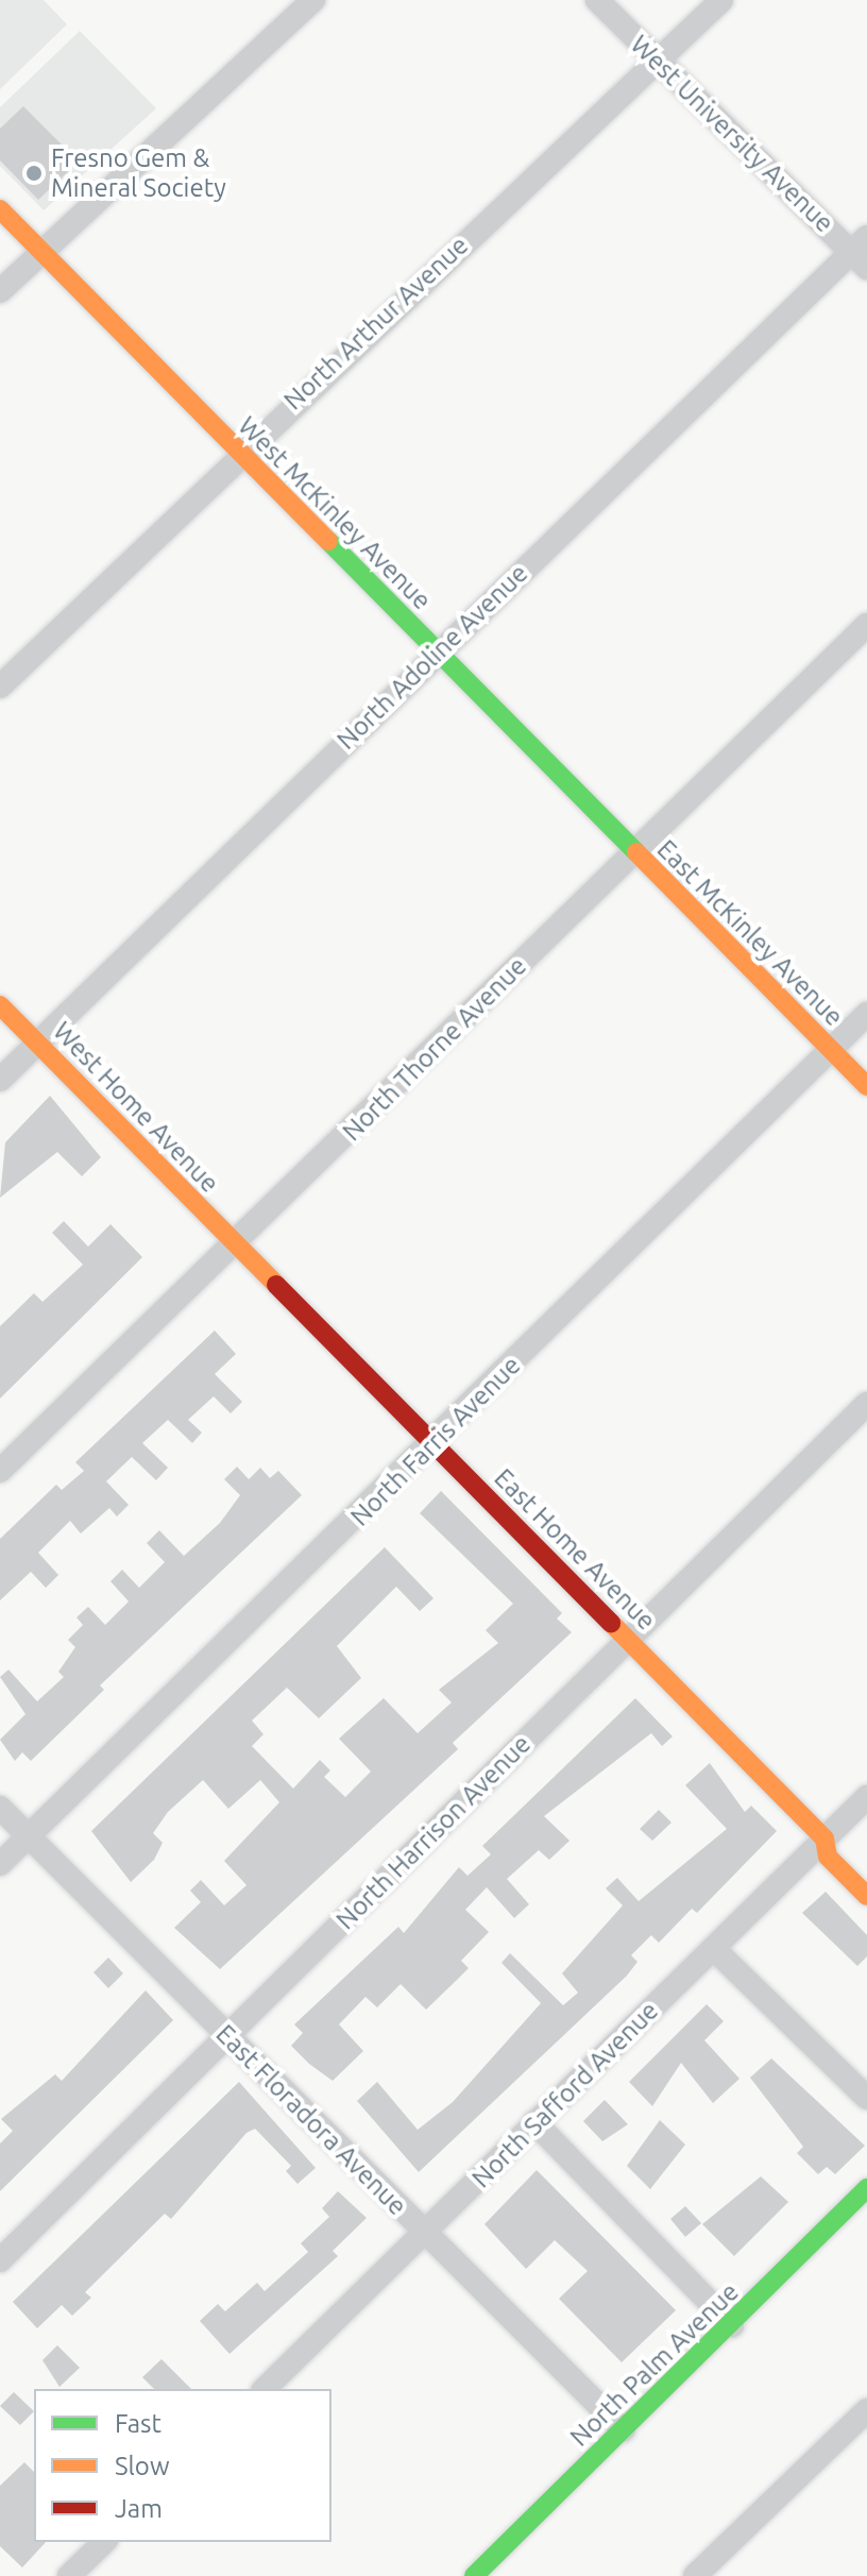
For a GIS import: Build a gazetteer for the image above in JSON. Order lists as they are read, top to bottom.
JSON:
{
  "streets": {
    "main road": [
      "West McKinley Avenue",
      "East McKinley Avenue",
      "West Home Avenue",
      "East Home Avenue",
      "North Palm Avenue"
    ],
    "street": [
      "West University Avenue",
      "North Arthur Avenue",
      "North Adoline Avenue",
      "North Thorne Avenue",
      "North Farris Avenue",
      "North Harrison Avenue",
      "North Safford Avenue",
      "East Floradora Avenue"
    ]
  },
  "crossings": [
    ["West University Avenue", "North Arthur Avenue"],
    ["West University Avenue", "North Adoline Avenue"],
    ["North Arthur Avenue", "West McKinley Avenue"],
    ["West McKinley Avenue", "North Adoline Avenue"],
    ["West McKinley Avenue", "East McKinley Avenue"],
    ["West McKinley Avenue", "North Thorne Avenue"],
    ["North Adoline Avenue", "West Home Avenue"],
    ["East McKinley Avenue", "North Thorne Avenue"],
    ["East McKinley Avenue", "North Farris Avenue"],
    ["North Thorne Avenue", "West Home Avenue"],
    ["North Thorne Avenue", "East Home Avenue"],
    ["West Home Avenue", "East Home Avenue"],
    ["North Farris Avenue", "East Home Avenue"],
    ["North Farris Avenue", "East Floradora Avenue"],
    ["East Home Avenue", "North Harrison Avenue"],
    ["East Home Avenue", "North Safford Avenue"],
    ["North Harrison Avenue", "East Floradora Avenue"],
    ["North Safford Avenue", "East Floradora Avenue"],
    ["East Floradora Avenue", "North Palm Avenue"]
  ],
  "places": ["Fresno Gem & Mineral Society"],
  "legend": ["Fast", "Slow", "Jam"]
}
